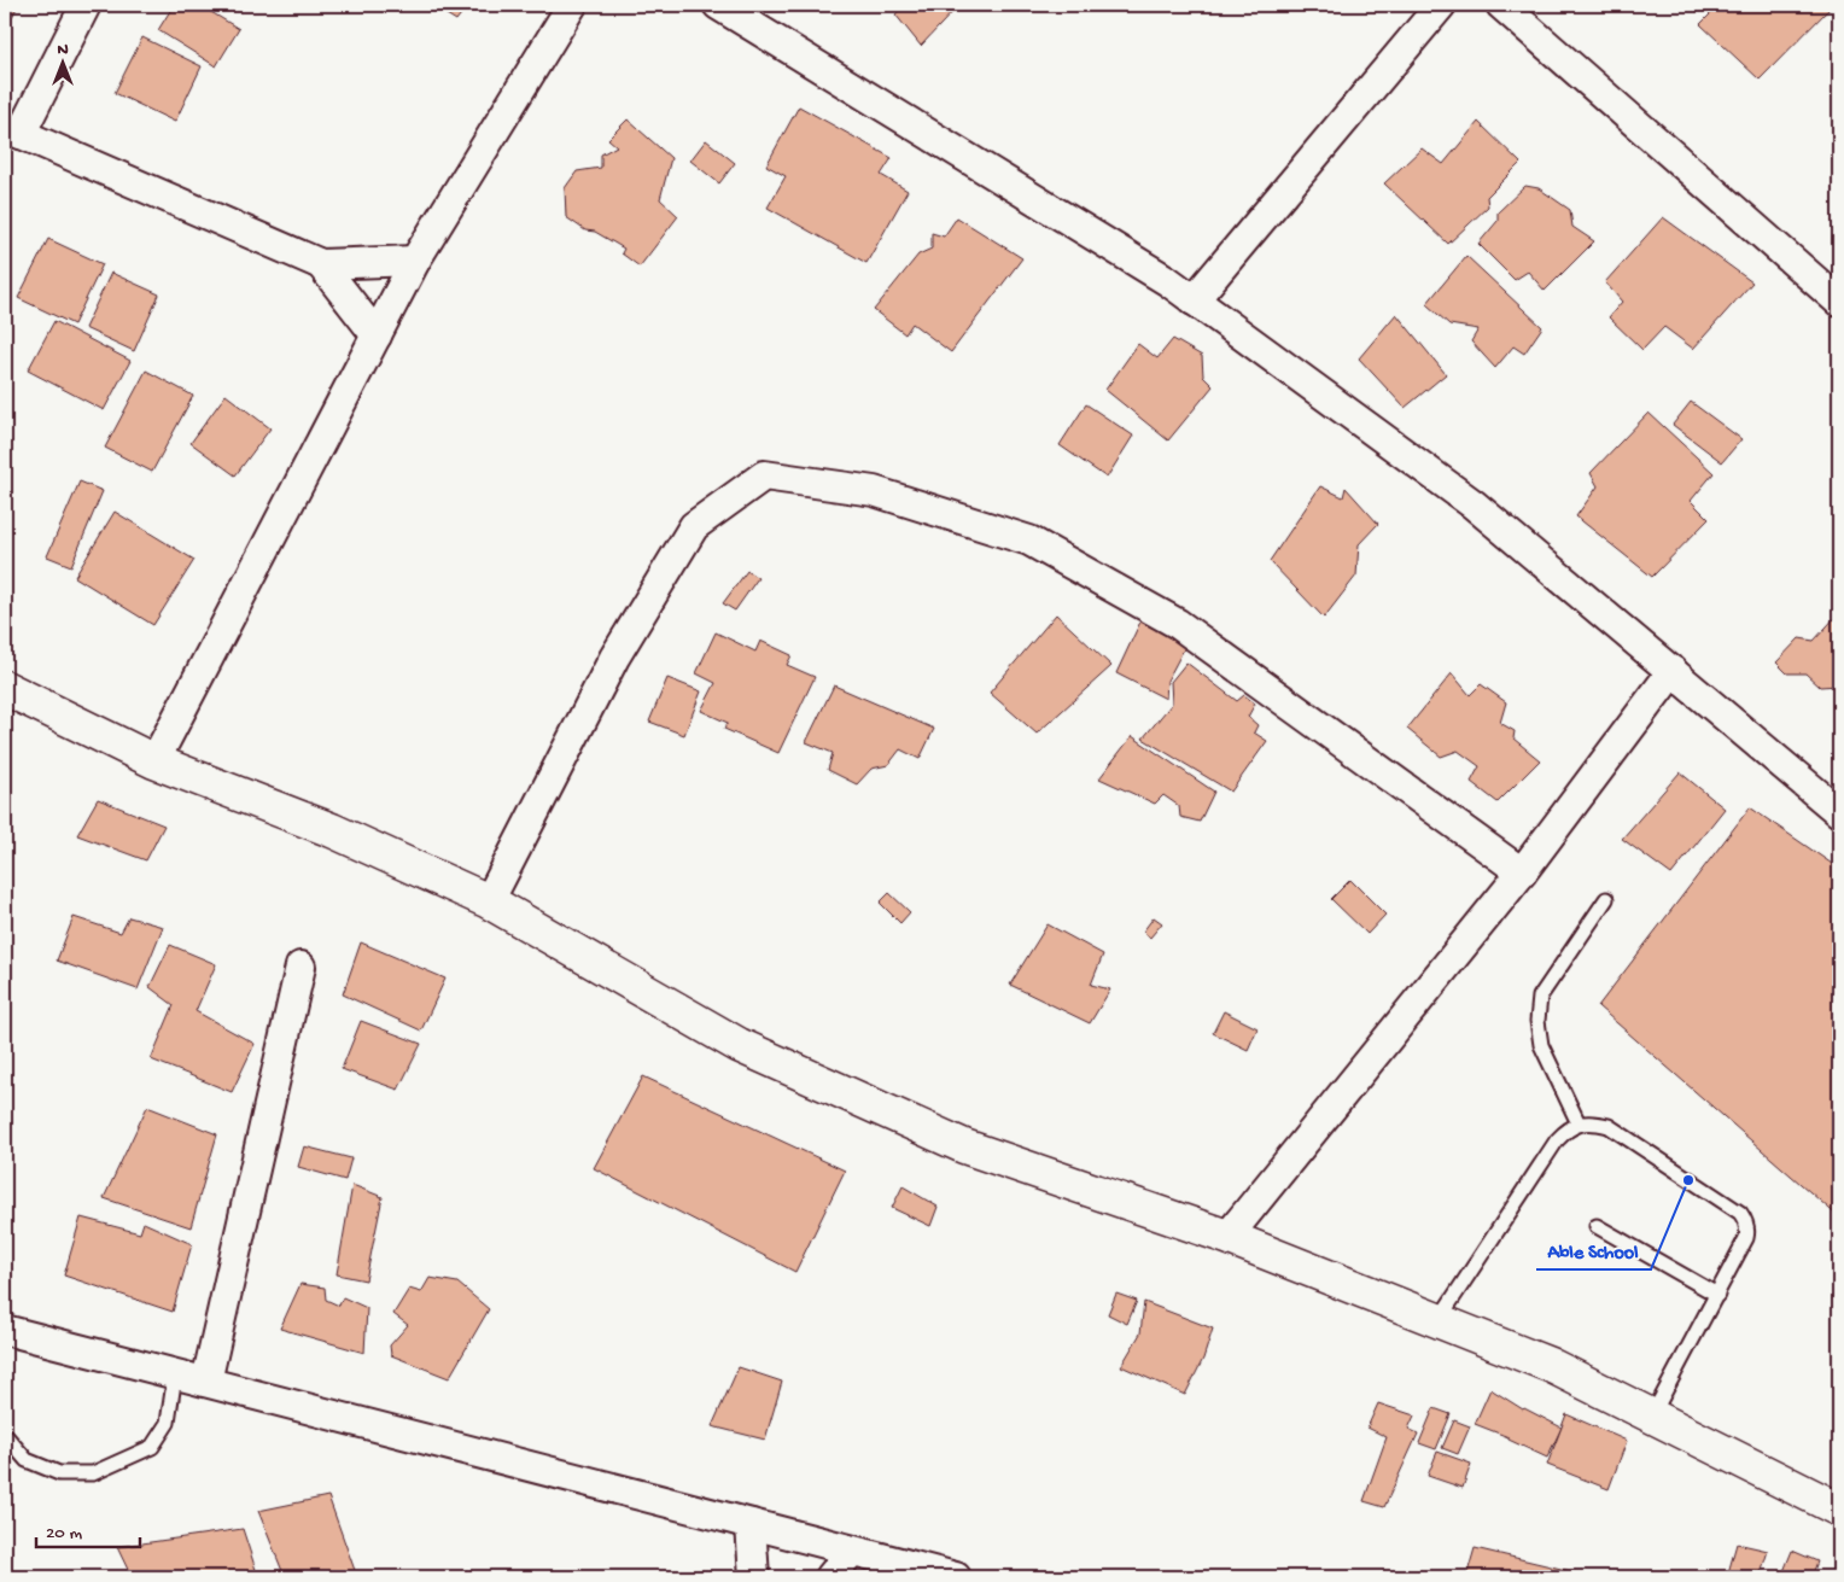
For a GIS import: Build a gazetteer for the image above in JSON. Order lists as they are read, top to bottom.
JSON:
{
  "places": ["Able School"],
  "scale_bar": "20 m",
  "north": "top"
}
